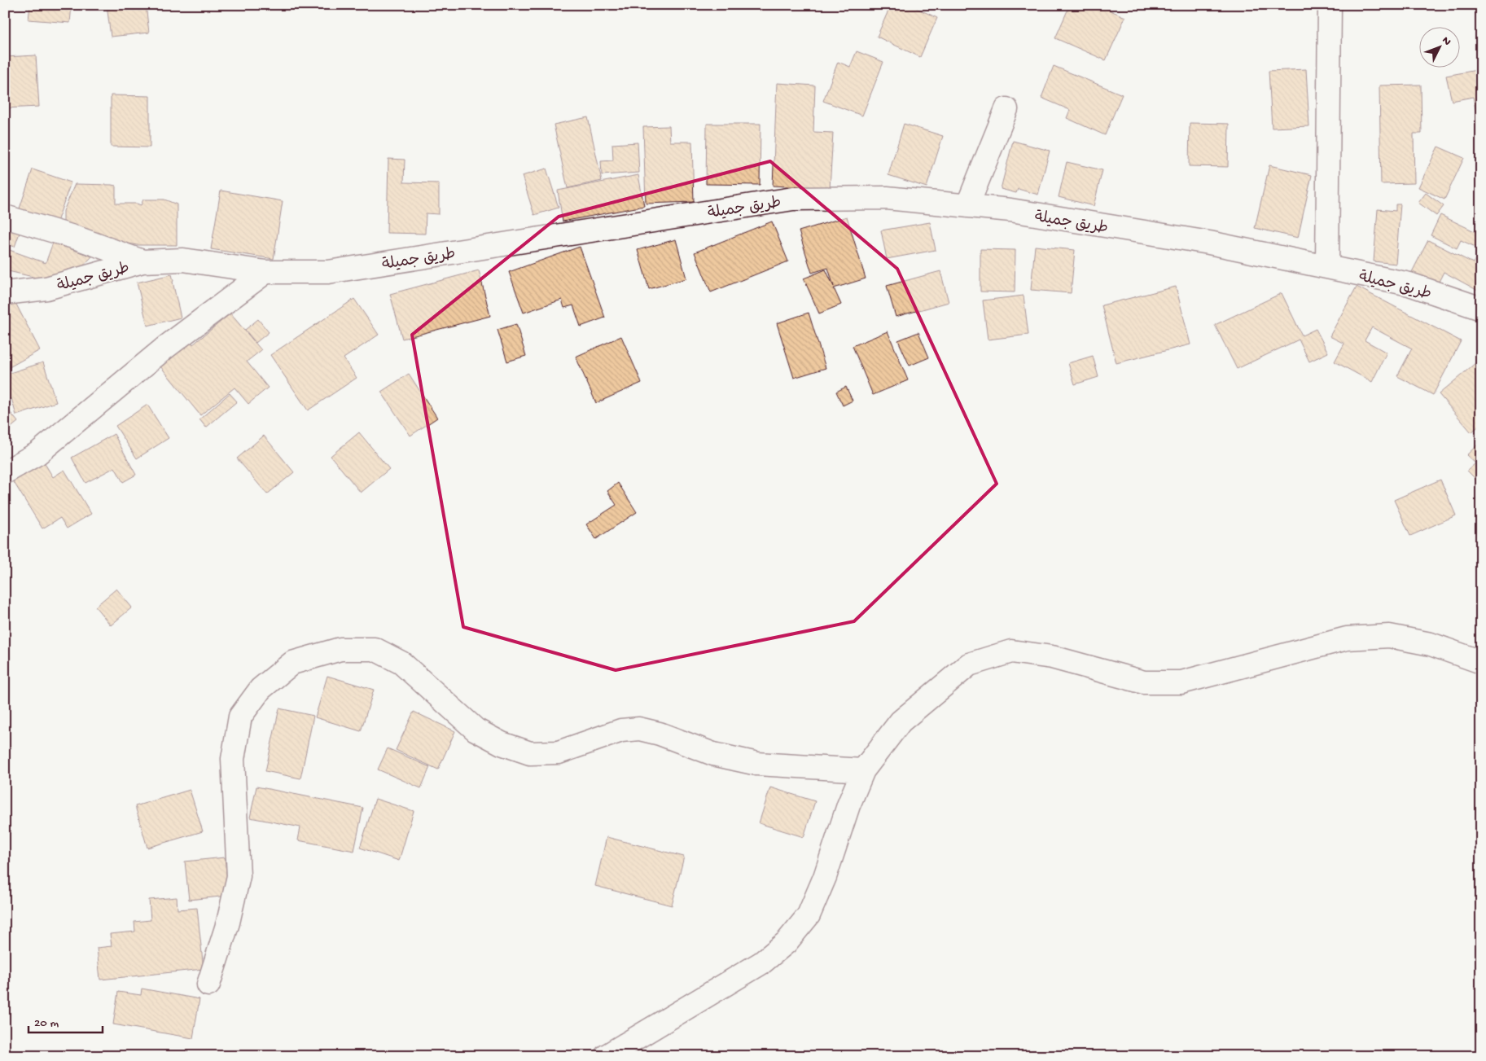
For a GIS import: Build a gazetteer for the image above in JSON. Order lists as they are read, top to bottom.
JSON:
{
  "streets": {
    "street": ["طريق جميلة"]
  },
  "scale_bar": "20 m",
  "north": "top right"
}
